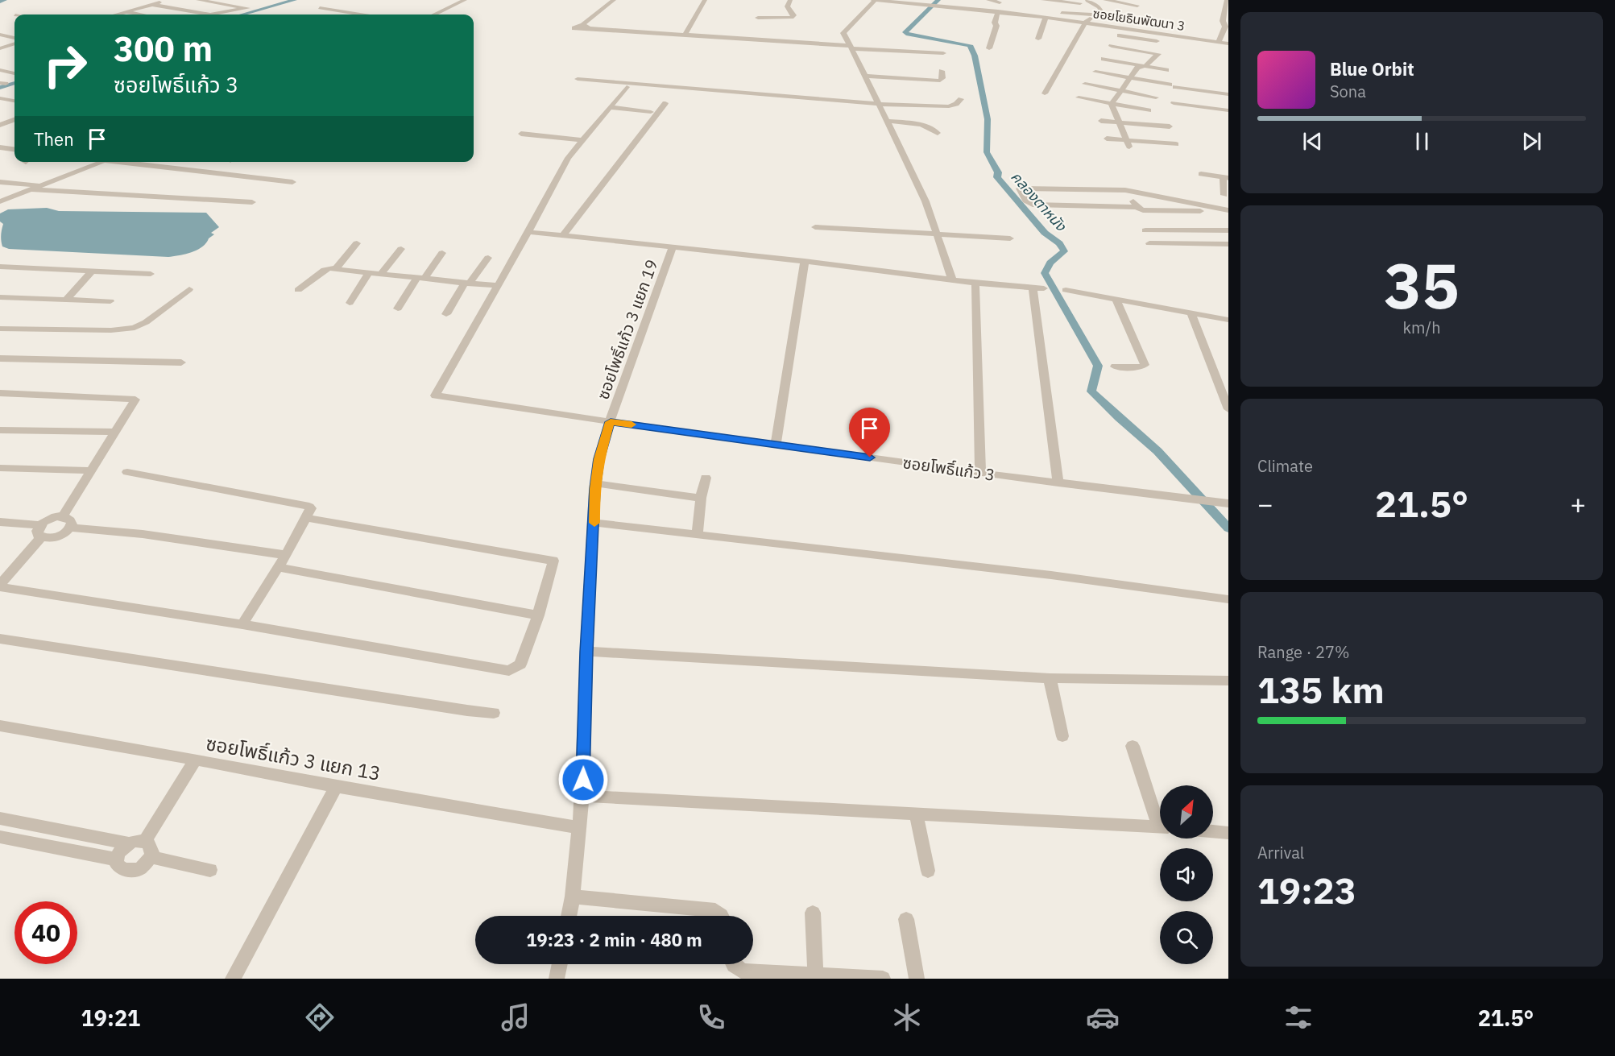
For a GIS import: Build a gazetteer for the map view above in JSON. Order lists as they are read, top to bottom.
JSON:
{
  "streets": {
    "street": [
      "ซอยโยธินพัฒนา 3",
      "ซอยโพธิ์แก้ว 3 แยก 19",
      "ซอยโพธิ์แก้ว 3",
      "ซอยโพธิ์แก้ว 3 แยก 13"
    ]
  },
  "crossings": [
    ["ซอยโพธิ์แก้ว 3 แยก 19", "ซอยโพธิ์แก้ว 3"]
  ],
  "water": ["คลองตาหนัง"],
  "north": "top right",
  "page": {
    "turn": ["300 m", "ซอยโพธิ์แก้ว 3"],
    "song": ["Blue Orbit", "Sona"],
    "then": "Then",
    "tile": [
      ["35", "km/h"],
      "Climate",
      ["Range · 27%", "135 km"],
      ["Arrival", "19:23"]
    ],
    "heat": ["−", "21.5°", "+"],
    "limit": "40",
    "trip": "19:23 · 2 min · 480 m",
    "tabs": ["19:21", "21.5°"]
  }
}
